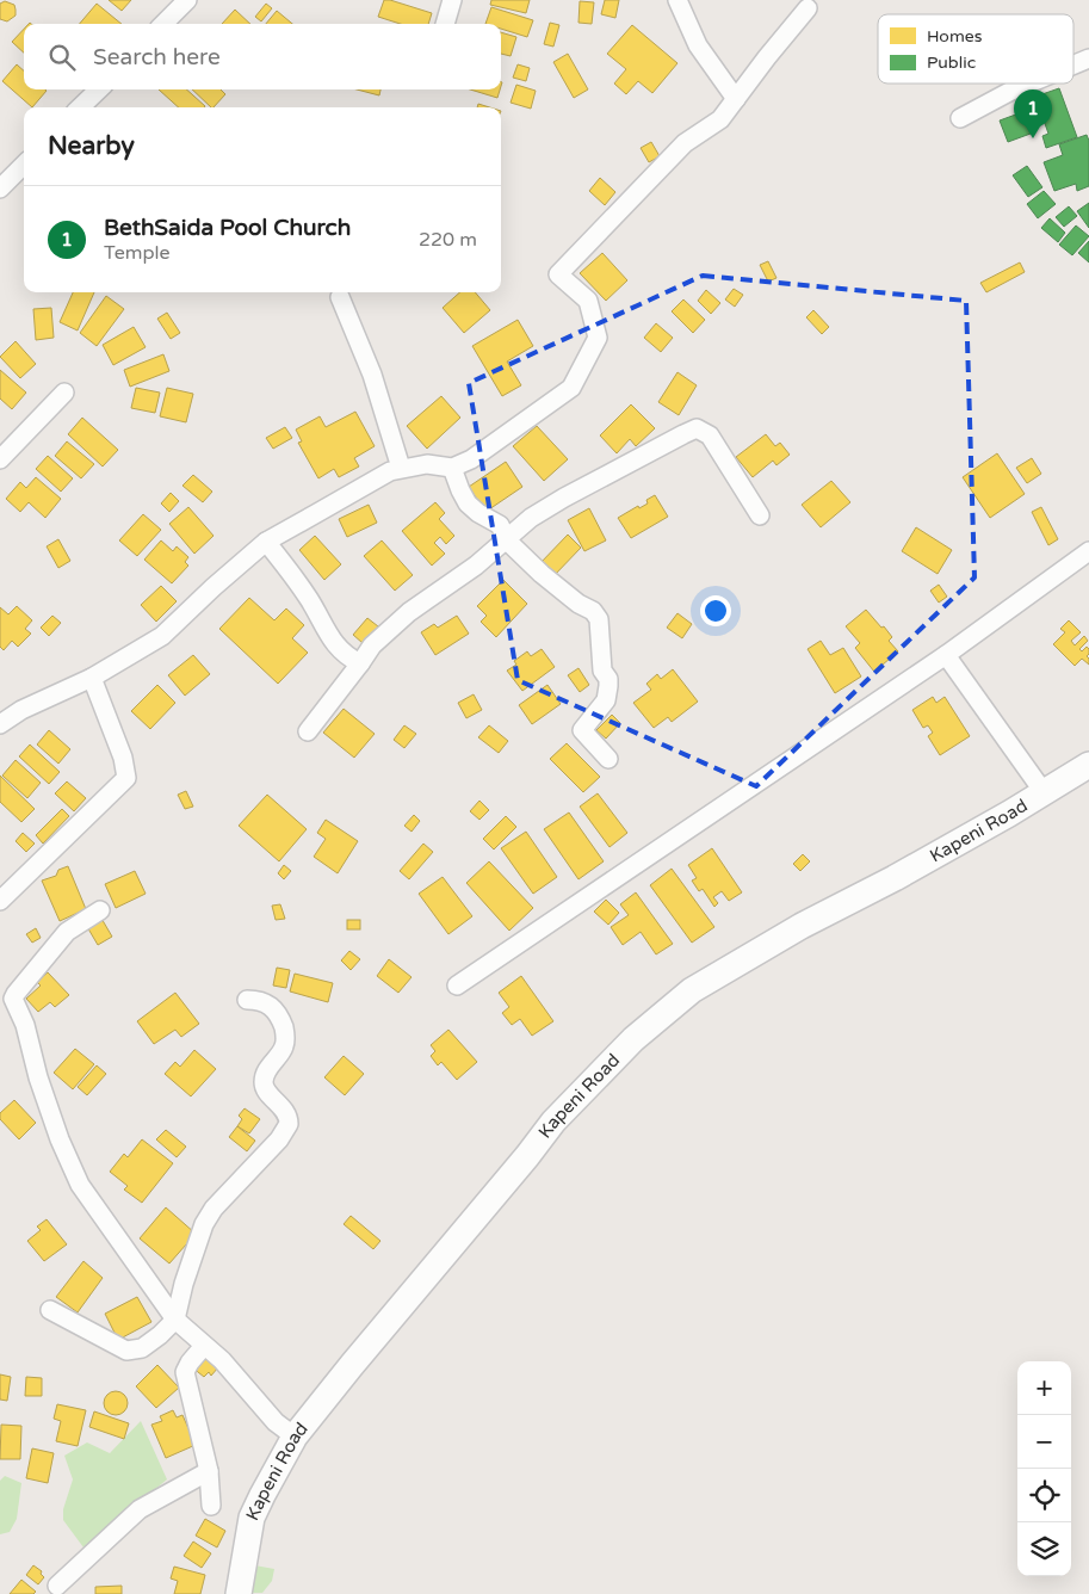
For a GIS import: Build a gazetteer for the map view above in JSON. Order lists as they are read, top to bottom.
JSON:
{
  "streets": {
    "main road": ["Kapeni Road"]
  },
  "legend": ["Homes", "Public"],
  "page": {
    "search": "Search here",
    "pins": "1",
    "heading": "Nearby",
    "list": [
      {
        "mark": "1",
        "name": "BethSaida Pool Church",
        "note": "Temple",
        "value": "220 m"
      }
    ],
    "map_buttons": ["+", "−"]
  }
}
